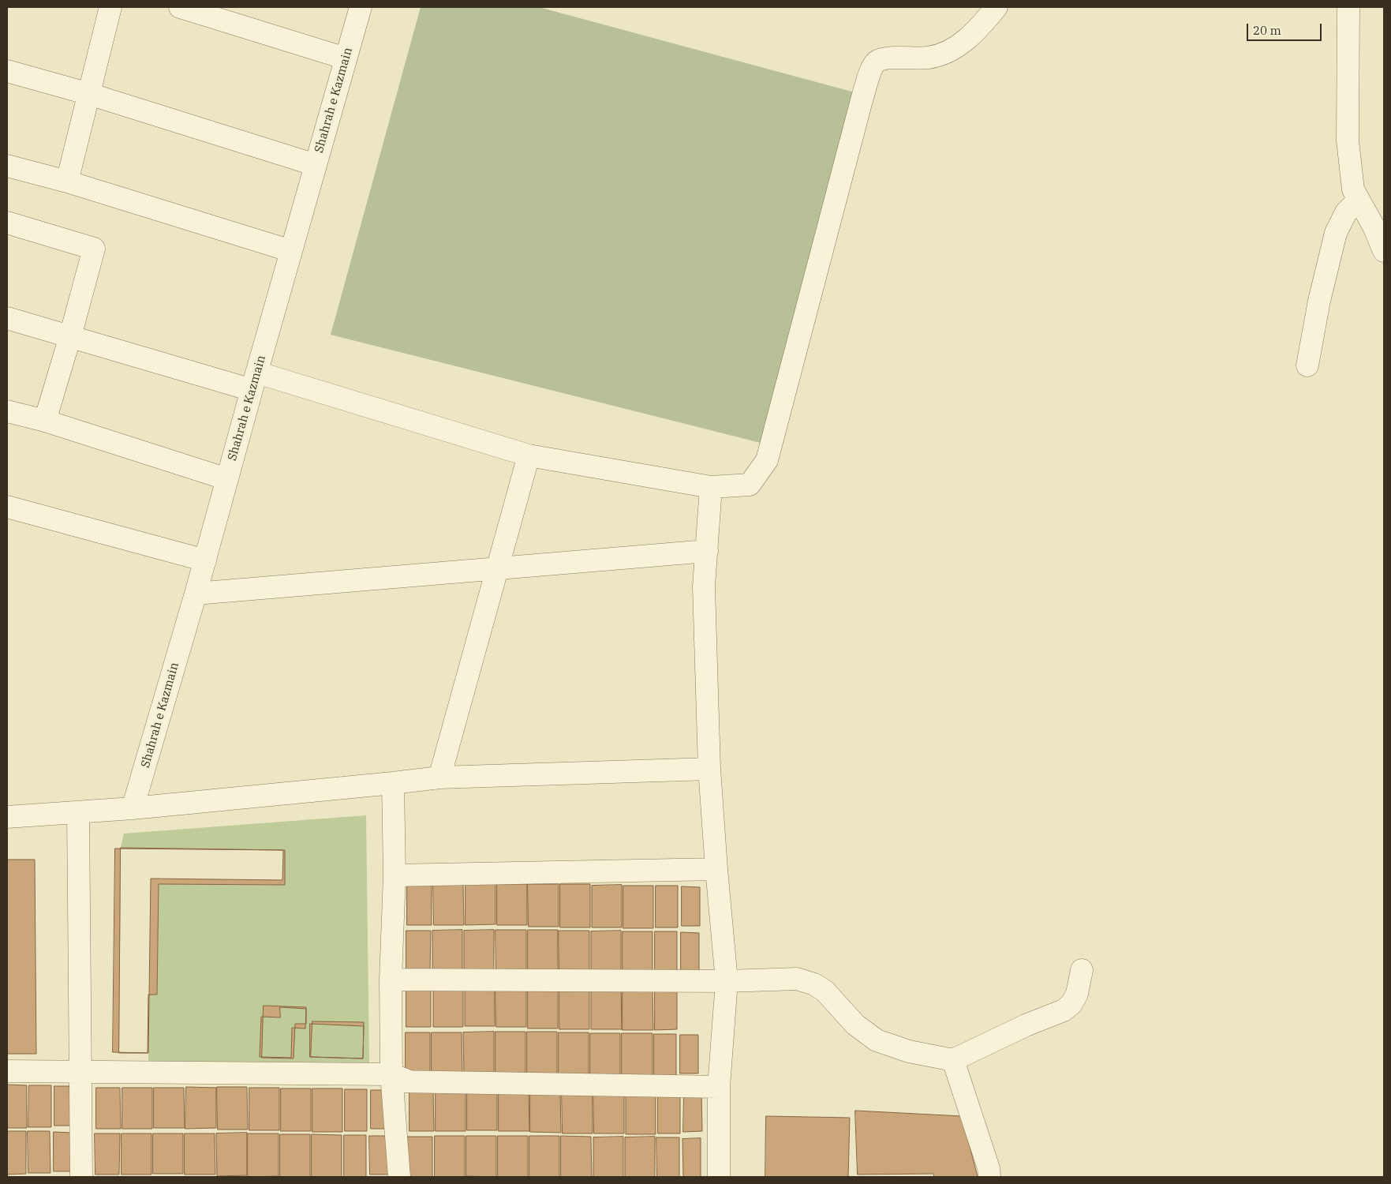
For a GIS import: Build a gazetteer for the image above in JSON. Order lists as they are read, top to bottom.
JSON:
{
  "streets": {
    "street": ["Shahrah e Kazmain"]
  },
  "scale_bar": "20 m"
}
